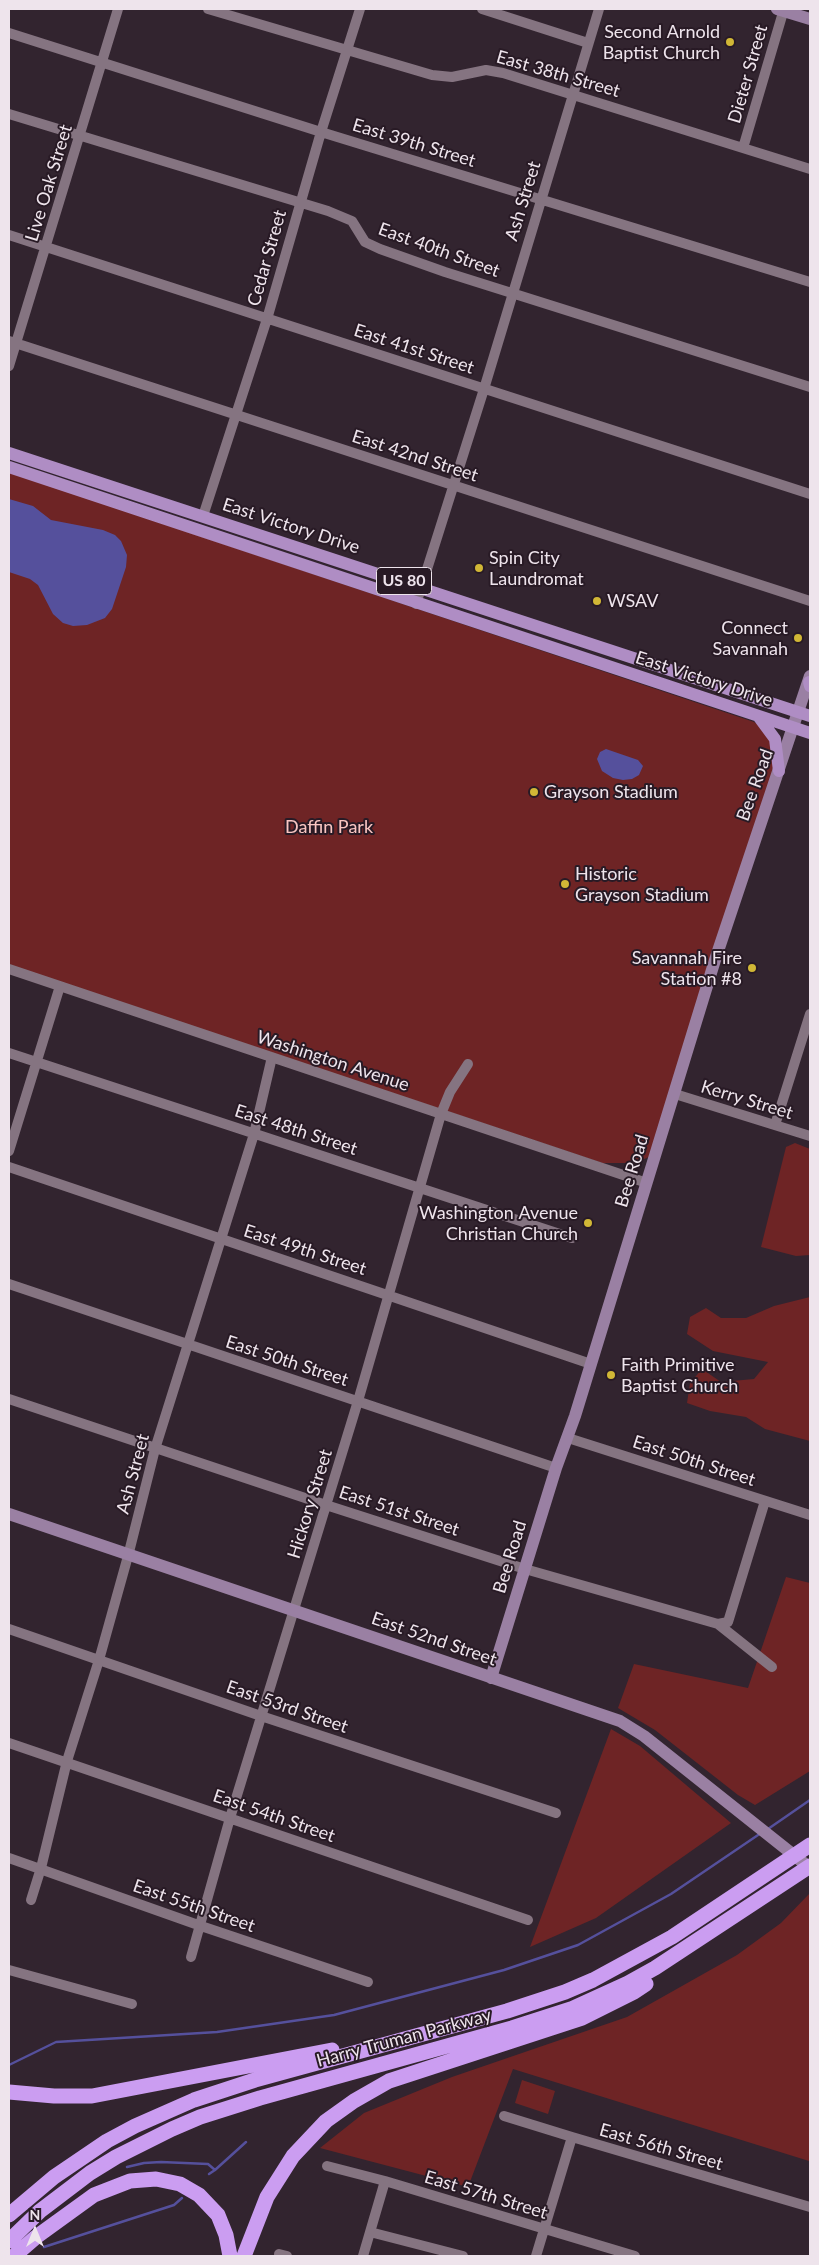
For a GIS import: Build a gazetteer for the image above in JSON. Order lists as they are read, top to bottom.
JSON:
{
  "streets": {
    "highway": ["Harry Truman Parkway"],
    "main road": [
      "East Victory Drive",
      "US 80",
      "Bee Road",
      "East 52nd Street"
    ],
    "street": [
      "East 38th Street",
      "Dieter Street",
      "East 39th Street",
      "Live Oak Street",
      "Ash Street",
      "East 40th Street",
      "Cedar Street",
      "East 41st Street",
      "East 42nd Street",
      "Washington Avenue",
      "Kerry Street",
      "East 48th Street",
      "East 49th Street",
      "East 50th Street",
      "Hickory Street",
      "East 51st Street",
      "East 53rd Street",
      "East 54th Street",
      "East 55th Street",
      "East 56th Street",
      "East 57th Street"
    ]
  },
  "crossings": [
    ["East 38th Street", "Dieter Street"],
    ["East 38th Street", "Ash Street"],
    ["East 38th Street", "Cedar Street"],
    ["East 39th Street", "Live Oak Street"],
    ["East 39th Street", "Ash Street"],
    ["East 39th Street", "Cedar Street"],
    ["Live Oak Street", "East 40th Street"],
    ["Live Oak Street", "East 41st Street"],
    ["Live Oak Street", "East 42nd Street"],
    ["Ash Street", "East 40th Street"],
    ["Ash Street", "East 41st Street"],
    ["Ash Street", "East 42nd Street"],
    ["Ash Street", "East Victory Drive"],
    ["Ash Street", "Washington Avenue"],
    ["Ash Street", "East 48th Street"],
    ["Ash Street", "East 49th Street"],
    ["Ash Street", "East 50th Street"],
    ["Ash Street", "East 51st Street"],
    ["Ash Street", "East 52nd Street"],
    ["Ash Street", "East 53rd Street"],
    ["Ash Street", "East 54th Street"],
    ["Ash Street", "East 55th Street"],
    ["East 40th Street", "Cedar Street"],
    ["Cedar Street", "East 41st Street"],
    ["Cedar Street", "East 42nd Street"],
    ["Cedar Street", "East Victory Drive"],
    ["East Victory Drive", "Bee Road"],
    ["Bee Road", "Washington Avenue"],
    ["Bee Road", "Kerry Street"],
    ["Bee Road", "East 49th Street"],
    ["Bee Road", "East 50th Street"],
    ["Bee Road", "East 51st Street"],
    ["Bee Road", "East 52nd Street"],
    ["Washington Avenue", "Hickory Street"],
    ["East 48th Street", "Hickory Street"],
    ["East 49th Street", "Hickory Street"],
    ["East 50th Street", "Hickory Street"],
    ["Hickory Street", "East 51st Street"],
    ["Hickory Street", "East 52nd Street"],
    ["Hickory Street", "East 53rd Street"],
    ["Hickory Street", "East 54th Street"],
    ["Hickory Street", "East 55th Street"],
    ["East 52nd Street", "Harry Truman Parkway"]
  ],
  "parks": ["Daffin Park"],
  "places": [
    "Second Arnold Baptist Church",
    "Spin City Laundromat",
    "WSAV",
    "Connect Savannah",
    "Grayson Stadium",
    "Historic Grayson Stadium",
    "Savannah Fire Station #8",
    "Washington Avenue Christian Church",
    "Faith Primitive Baptist Church"
  ],
  "north": "top"
}
